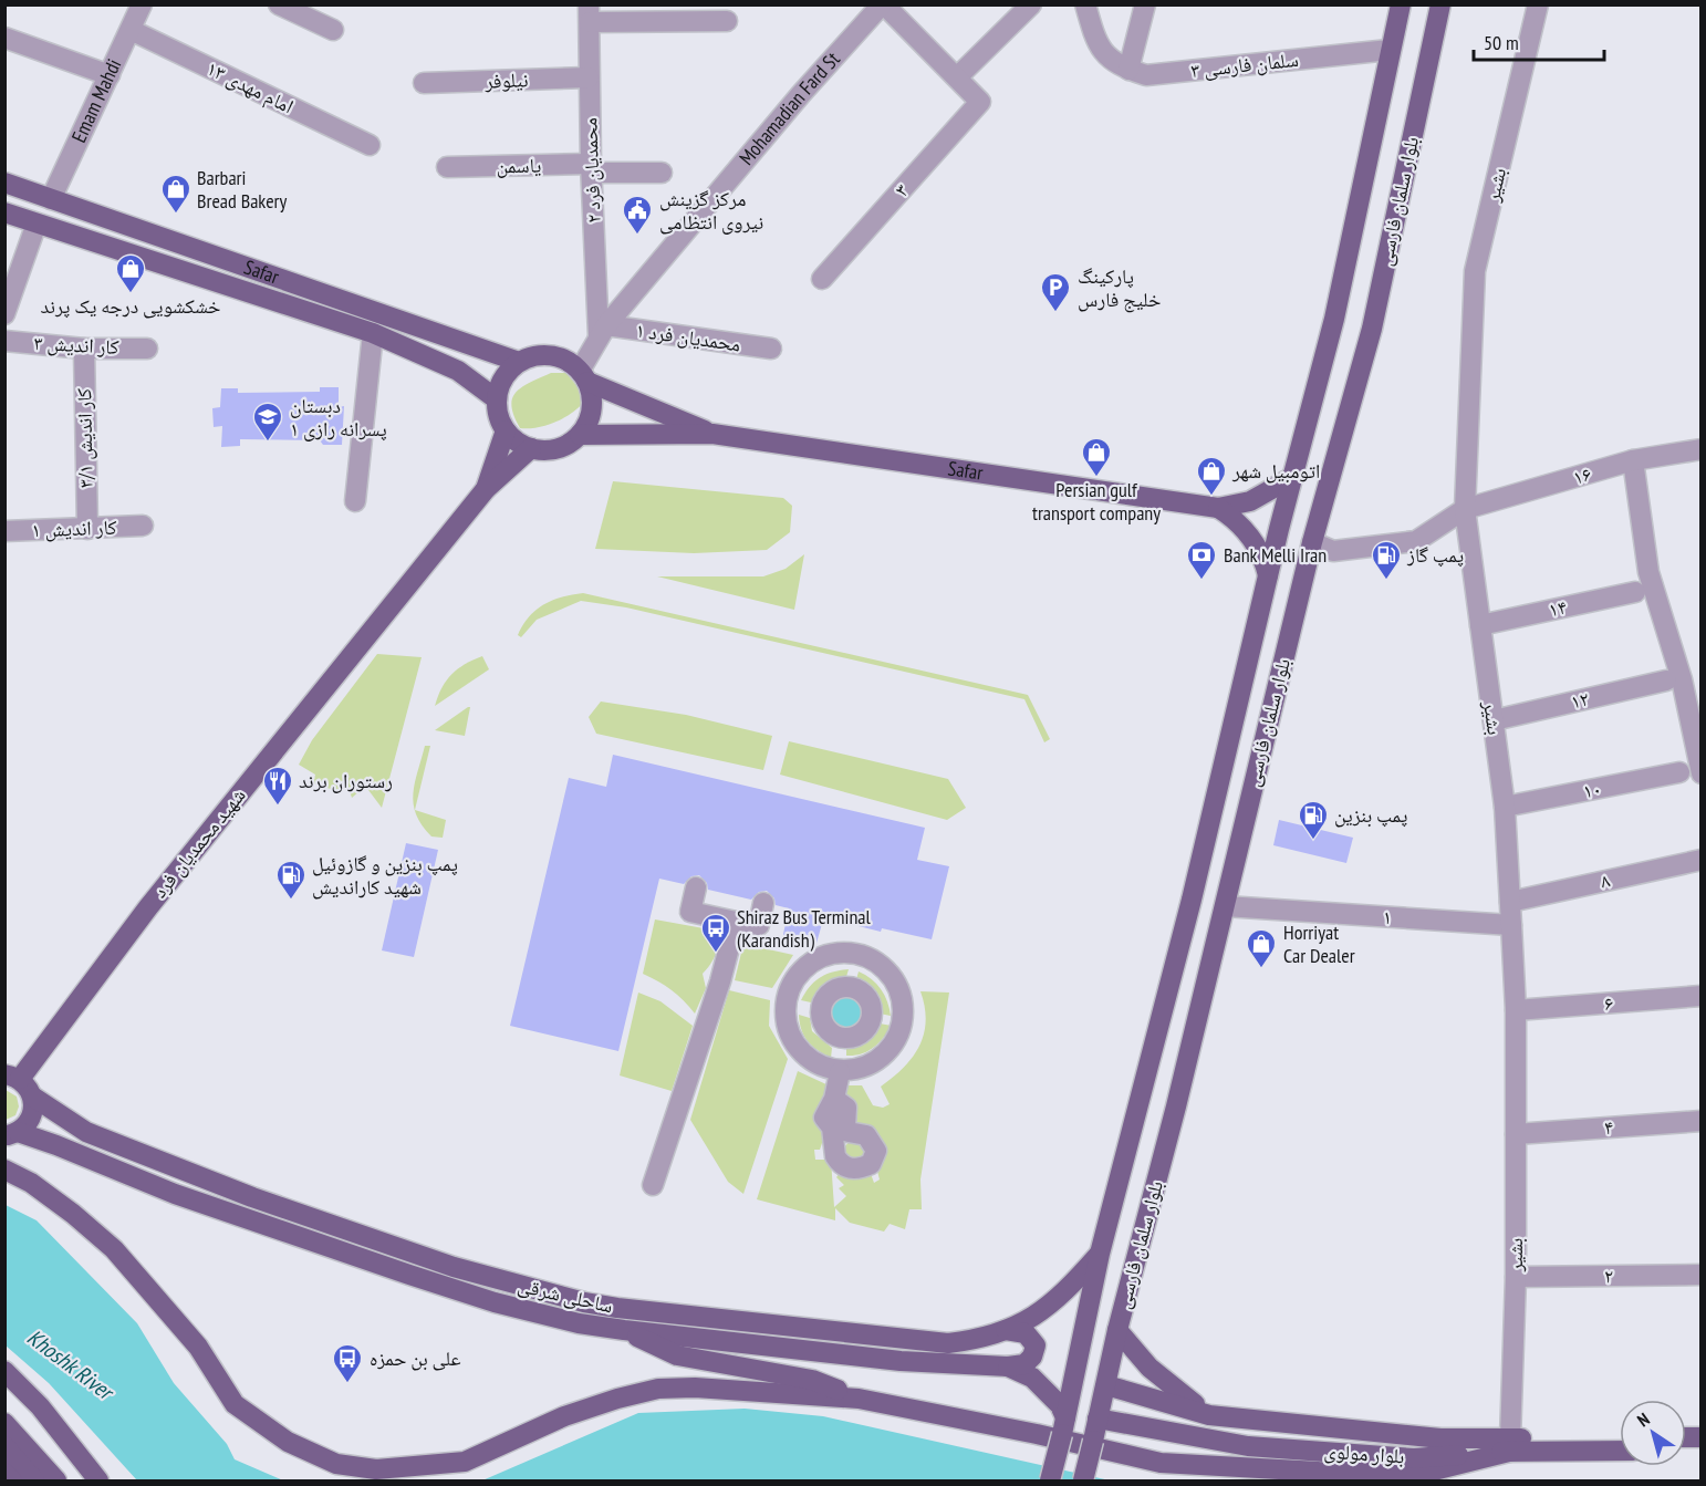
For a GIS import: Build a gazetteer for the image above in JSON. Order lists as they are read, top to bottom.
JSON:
{
  "streets": {
    "main road": [
      "بلوار سلمان فارسی",
      "Safar",
      "شهید محمدیان فرد",
      "ساحلی شرقی",
      "بلوار مولوی"
    ],
    "street": [
      "۳ سلمان فارسی",
      "نیلوفر",
      "۱۳ امام مهدی",
      "Emam Mahdi",
      "Mohamadian Fard St",
      "یاسمن",
      "۲ محمدیان فرد",
      "بشیر",
      "۳",
      "۱ محمدیان فرد",
      "۳ کار اندیش",
      "۳/۱ کار اندیش",
      "۱۶",
      "۱ کار اندیش",
      "۱۴",
      "۱۲",
      "۱۰",
      "۸",
      "۱",
      "۶",
      "۴",
      "۲"
    ]
  },
  "crossings": [
    ["۳ سلمان فارسی", "بلوار سلمان فارسی"],
    ["نیلوفر", "۲ محمدیان فرد"],
    ["۱۳ امام مهدی", "Emam Mahdi"],
    ["Emam Mahdi", "Safar"],
    ["Mohamadian Fard St", "۲ محمدیان فرد"],
    ["Mohamadian Fard St", "Safar"],
    ["Mohamadian Fard St", "۱ محمدیان فرد"],
    ["یاسمن", "۲ محمدیان فرد"],
    ["۲ محمدیان فرد", "۱ محمدیان فرد"],
    ["بشیر", "۱۶"],
    ["بشیر", "۱۴"],
    ["بشیر", "۱۲"],
    ["بشیر", "۱۰"],
    ["بشیر", "۸"],
    ["بشیر", "۱"],
    ["بشیر", "۶"],
    ["بشیر", "۴"],
    ["بشیر", "۲"],
    ["بشیر", "بلوار مولوی"],
    ["بلوار سلمان فارسی", "Safar"],
    ["بلوار سلمان فارسی", "۱۶"],
    ["بلوار سلمان فارسی", "۱"],
    ["بلوار سلمان فارسی", "ساحلی شرقی"],
    ["بلوار سلمان فارسی", "بلوار مولوی"],
    ["۳ کار اندیش", "۳/۱ کار اندیش"],
    ["۳/۱ کار اندیش", "۱ کار اندیش"],
    ["شهید محمدیان فرد", "ساحلی شرقی"]
  ],
  "water": ["Khoshk River"],
  "places": {
    "shop": [
      "Barbari Bread Bakery",
      "خشکشویی درجه یک پرند",
      "Persian gulf transport company",
      "اتومبیل شهر",
      "Horriyat Car Dealer"
    ],
    "public building": ["مرکز گزینش نیروی انتظامی"],
    "parking": ["پارکینگ خلیج فارس"],
    "school or university": ["دبستان پسرانه رازی ۱"],
    "bank": ["Bank Melli Iran"],
    "fuel station": ["پمپ گاز", "پمپ بنزین", "پمپ بنزین و گازوئیل شهید کاراندیش"],
    "restaurant": ["رستوران برند"],
    "bus stop": ["Shiraz Bus Terminal (Karandish)", "علی بن حمزه"]
  },
  "scale_bar": "50 m",
  "north": "top left"
}
